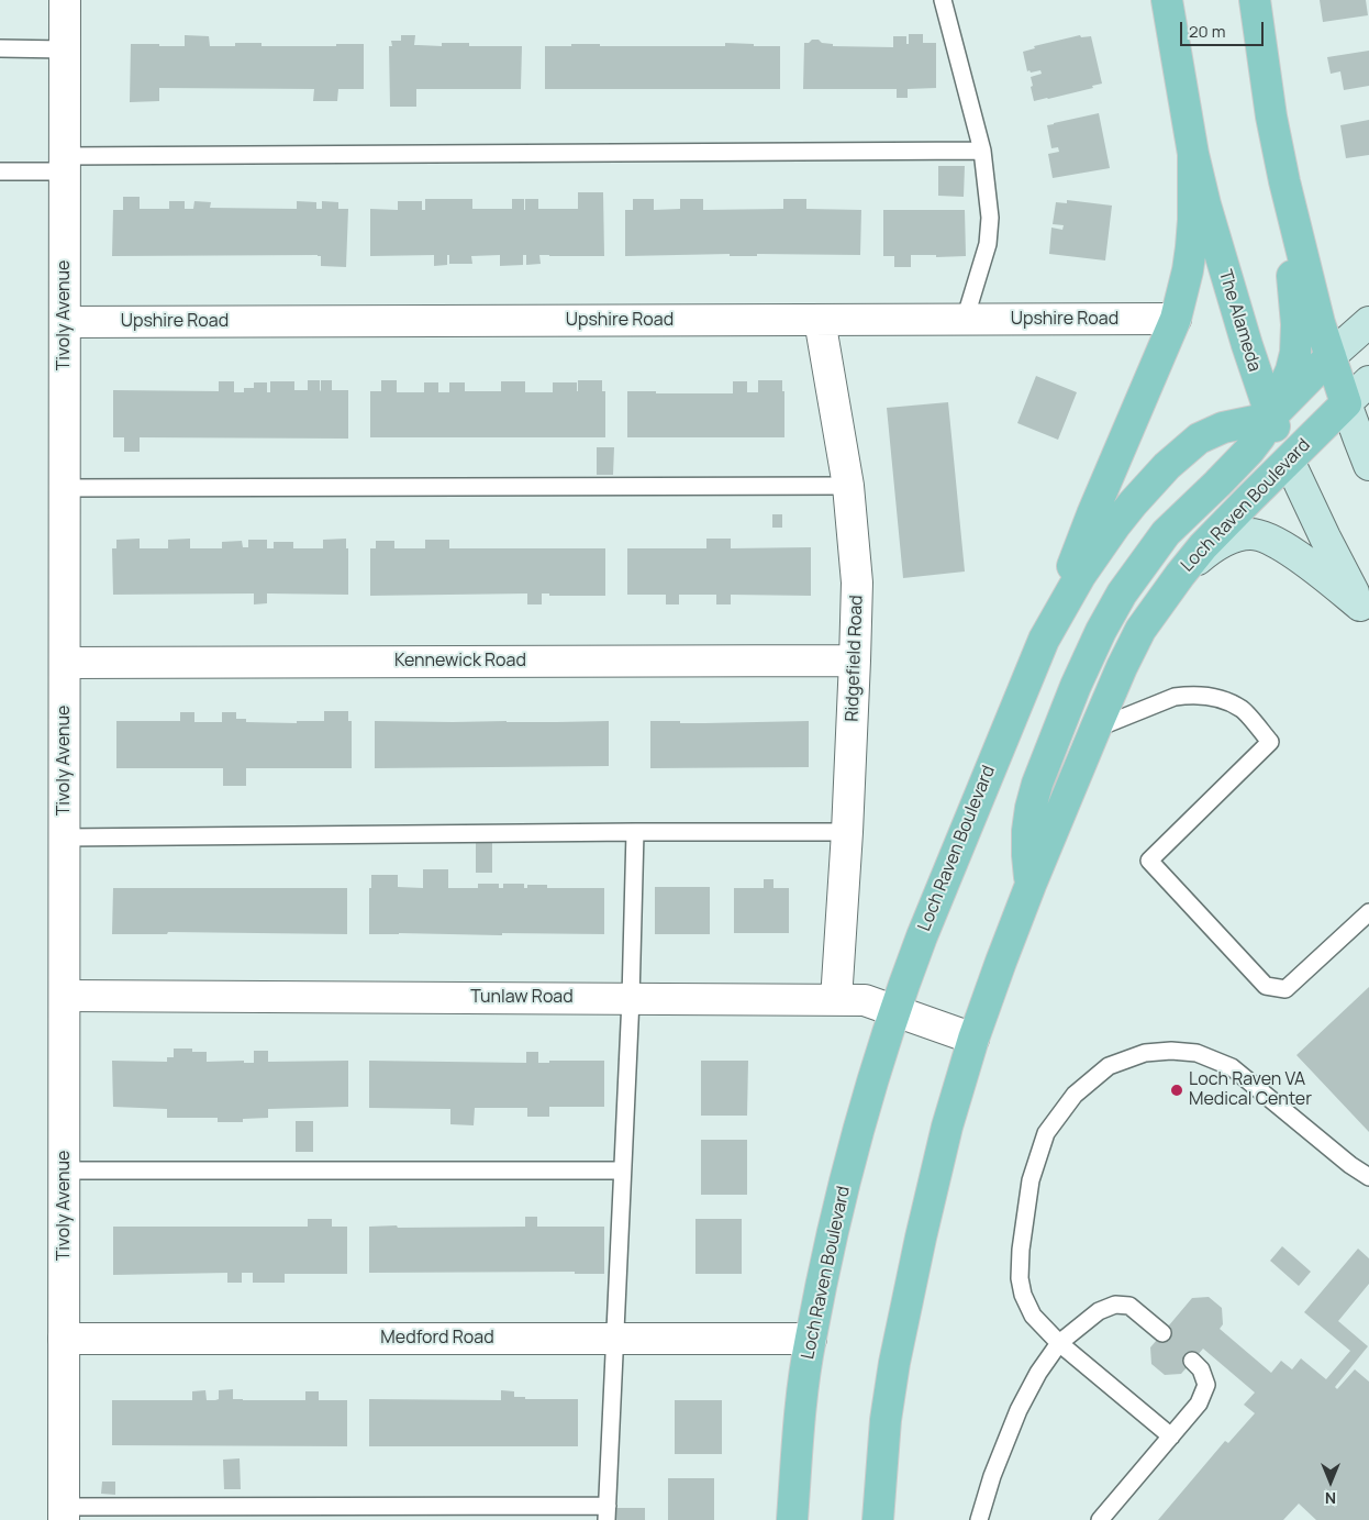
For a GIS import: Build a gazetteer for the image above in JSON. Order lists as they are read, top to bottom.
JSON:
{
  "streets": {
    "main road": ["The Alameda", "Loch Raven Boulevard"],
    "street": [
      "Tivoly Avenue",
      "Upshire Road",
      "Ridgefield Road",
      "Kennewick Road",
      "Tunlaw Road",
      "Medford Road"
    ]
  },
  "crossings": [
    ["Tivoly Avenue", "Upshire Road"],
    ["Tivoly Avenue", "Kennewick Road"],
    ["Tivoly Avenue", "Tunlaw Road"],
    ["Tivoly Avenue", "Medford Road"],
    ["Upshire Road", "Ridgefield Road"],
    ["The Alameda", "Loch Raven Boulevard"],
    ["Loch Raven Boulevard", "Tunlaw Road"],
    ["Loch Raven Boulevard", "Medford Road"],
    ["Ridgefield Road", "Kennewick Road"],
    ["Ridgefield Road", "Tunlaw Road"]
  ],
  "places": ["Loch Raven VA Medical Center"],
  "scale_bar": "20 m",
  "north": "bottom"
}
